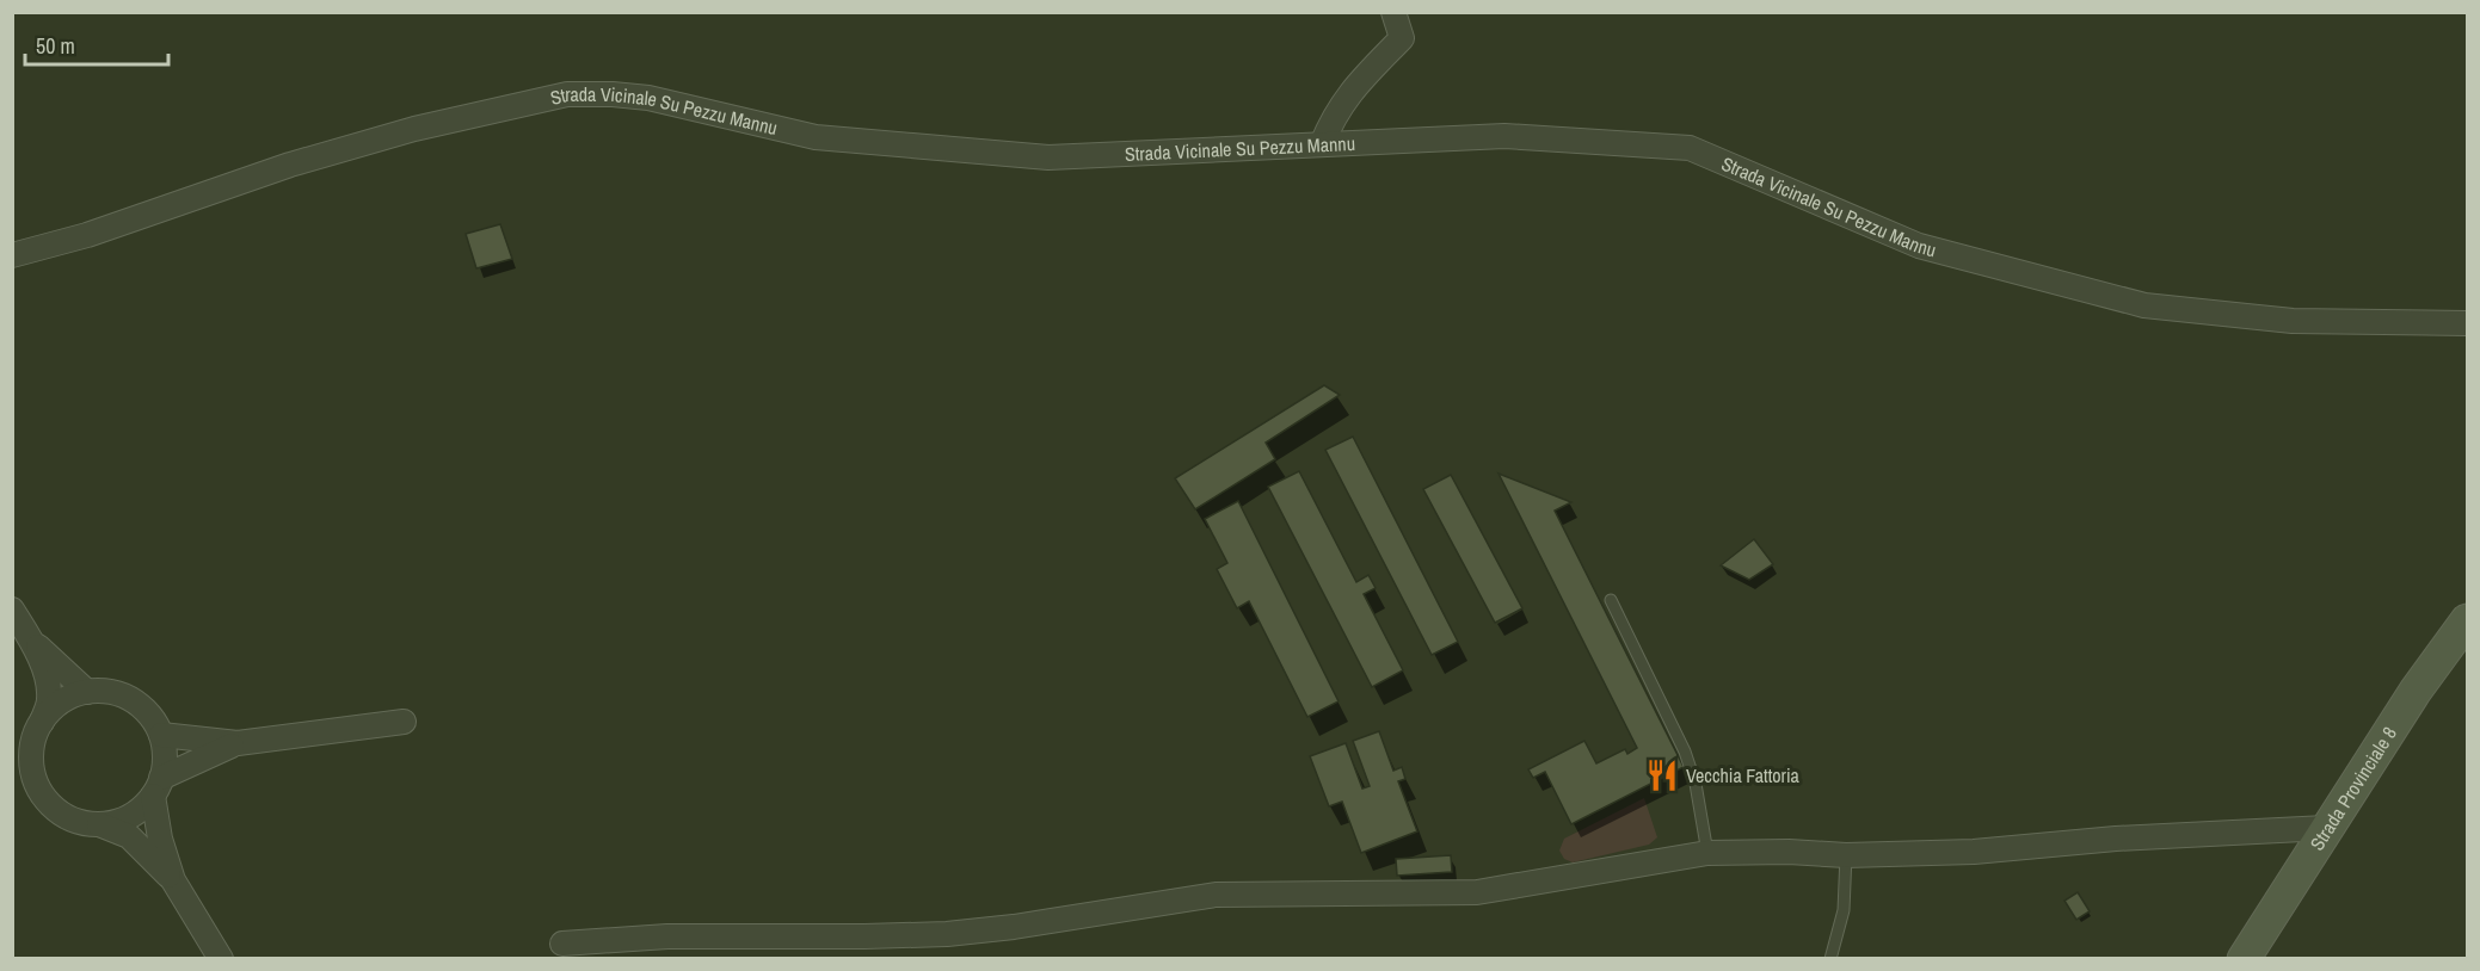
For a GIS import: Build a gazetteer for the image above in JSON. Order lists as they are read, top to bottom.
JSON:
{
  "streets": {
    "main road": ["Strada Provinciale 8"],
    "street": ["Strada Vicinale Su Pezzu Mannu"]
  },
  "places": {
    "restaurant": ["Vecchia Fattoria"]
  },
  "scale_bar": "50 m"
}
